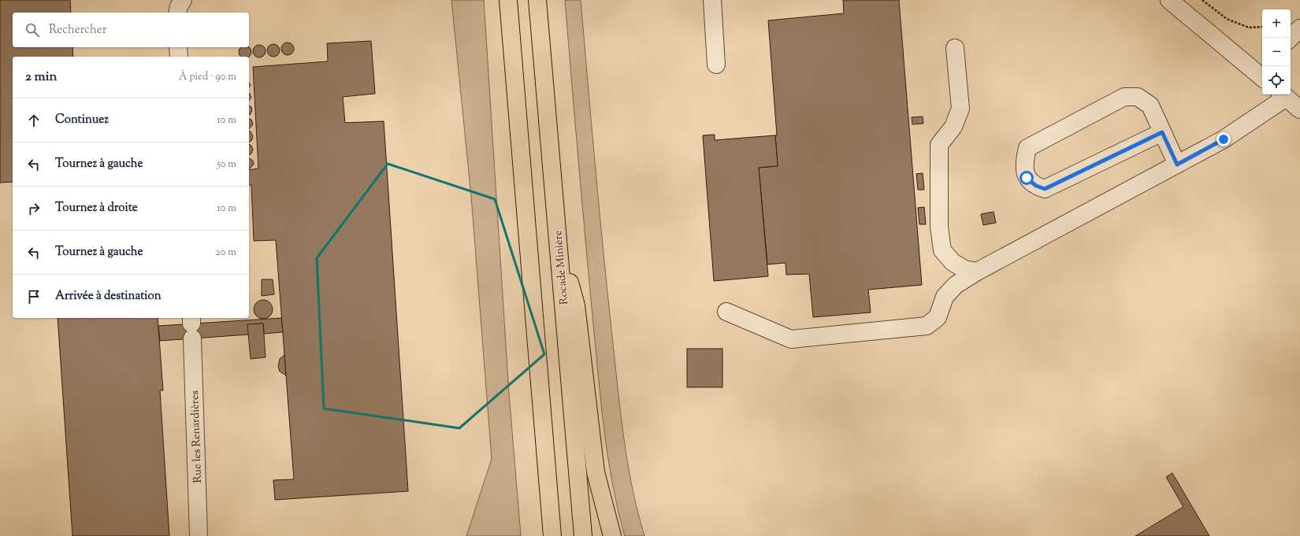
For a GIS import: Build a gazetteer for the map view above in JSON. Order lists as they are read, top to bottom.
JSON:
{
  "streets": {
    "highway": ["Rocade Minière"],
    "street": ["Rue les Renardières"]
  },
  "page": {
    "map_buttons": ["+", "−"],
    "search": "Rechercher",
    "heading": ["2 min", "À pied · 90 m"],
    "list": [
      ["Continuez", "10 m"],
      ["Tournez à gauche", "50 m"],
      ["Tournez à droite", "10 m"],
      ["Tournez à gauche", "20 m"],
      "Arrivée à destination"
    ]
  }
}
